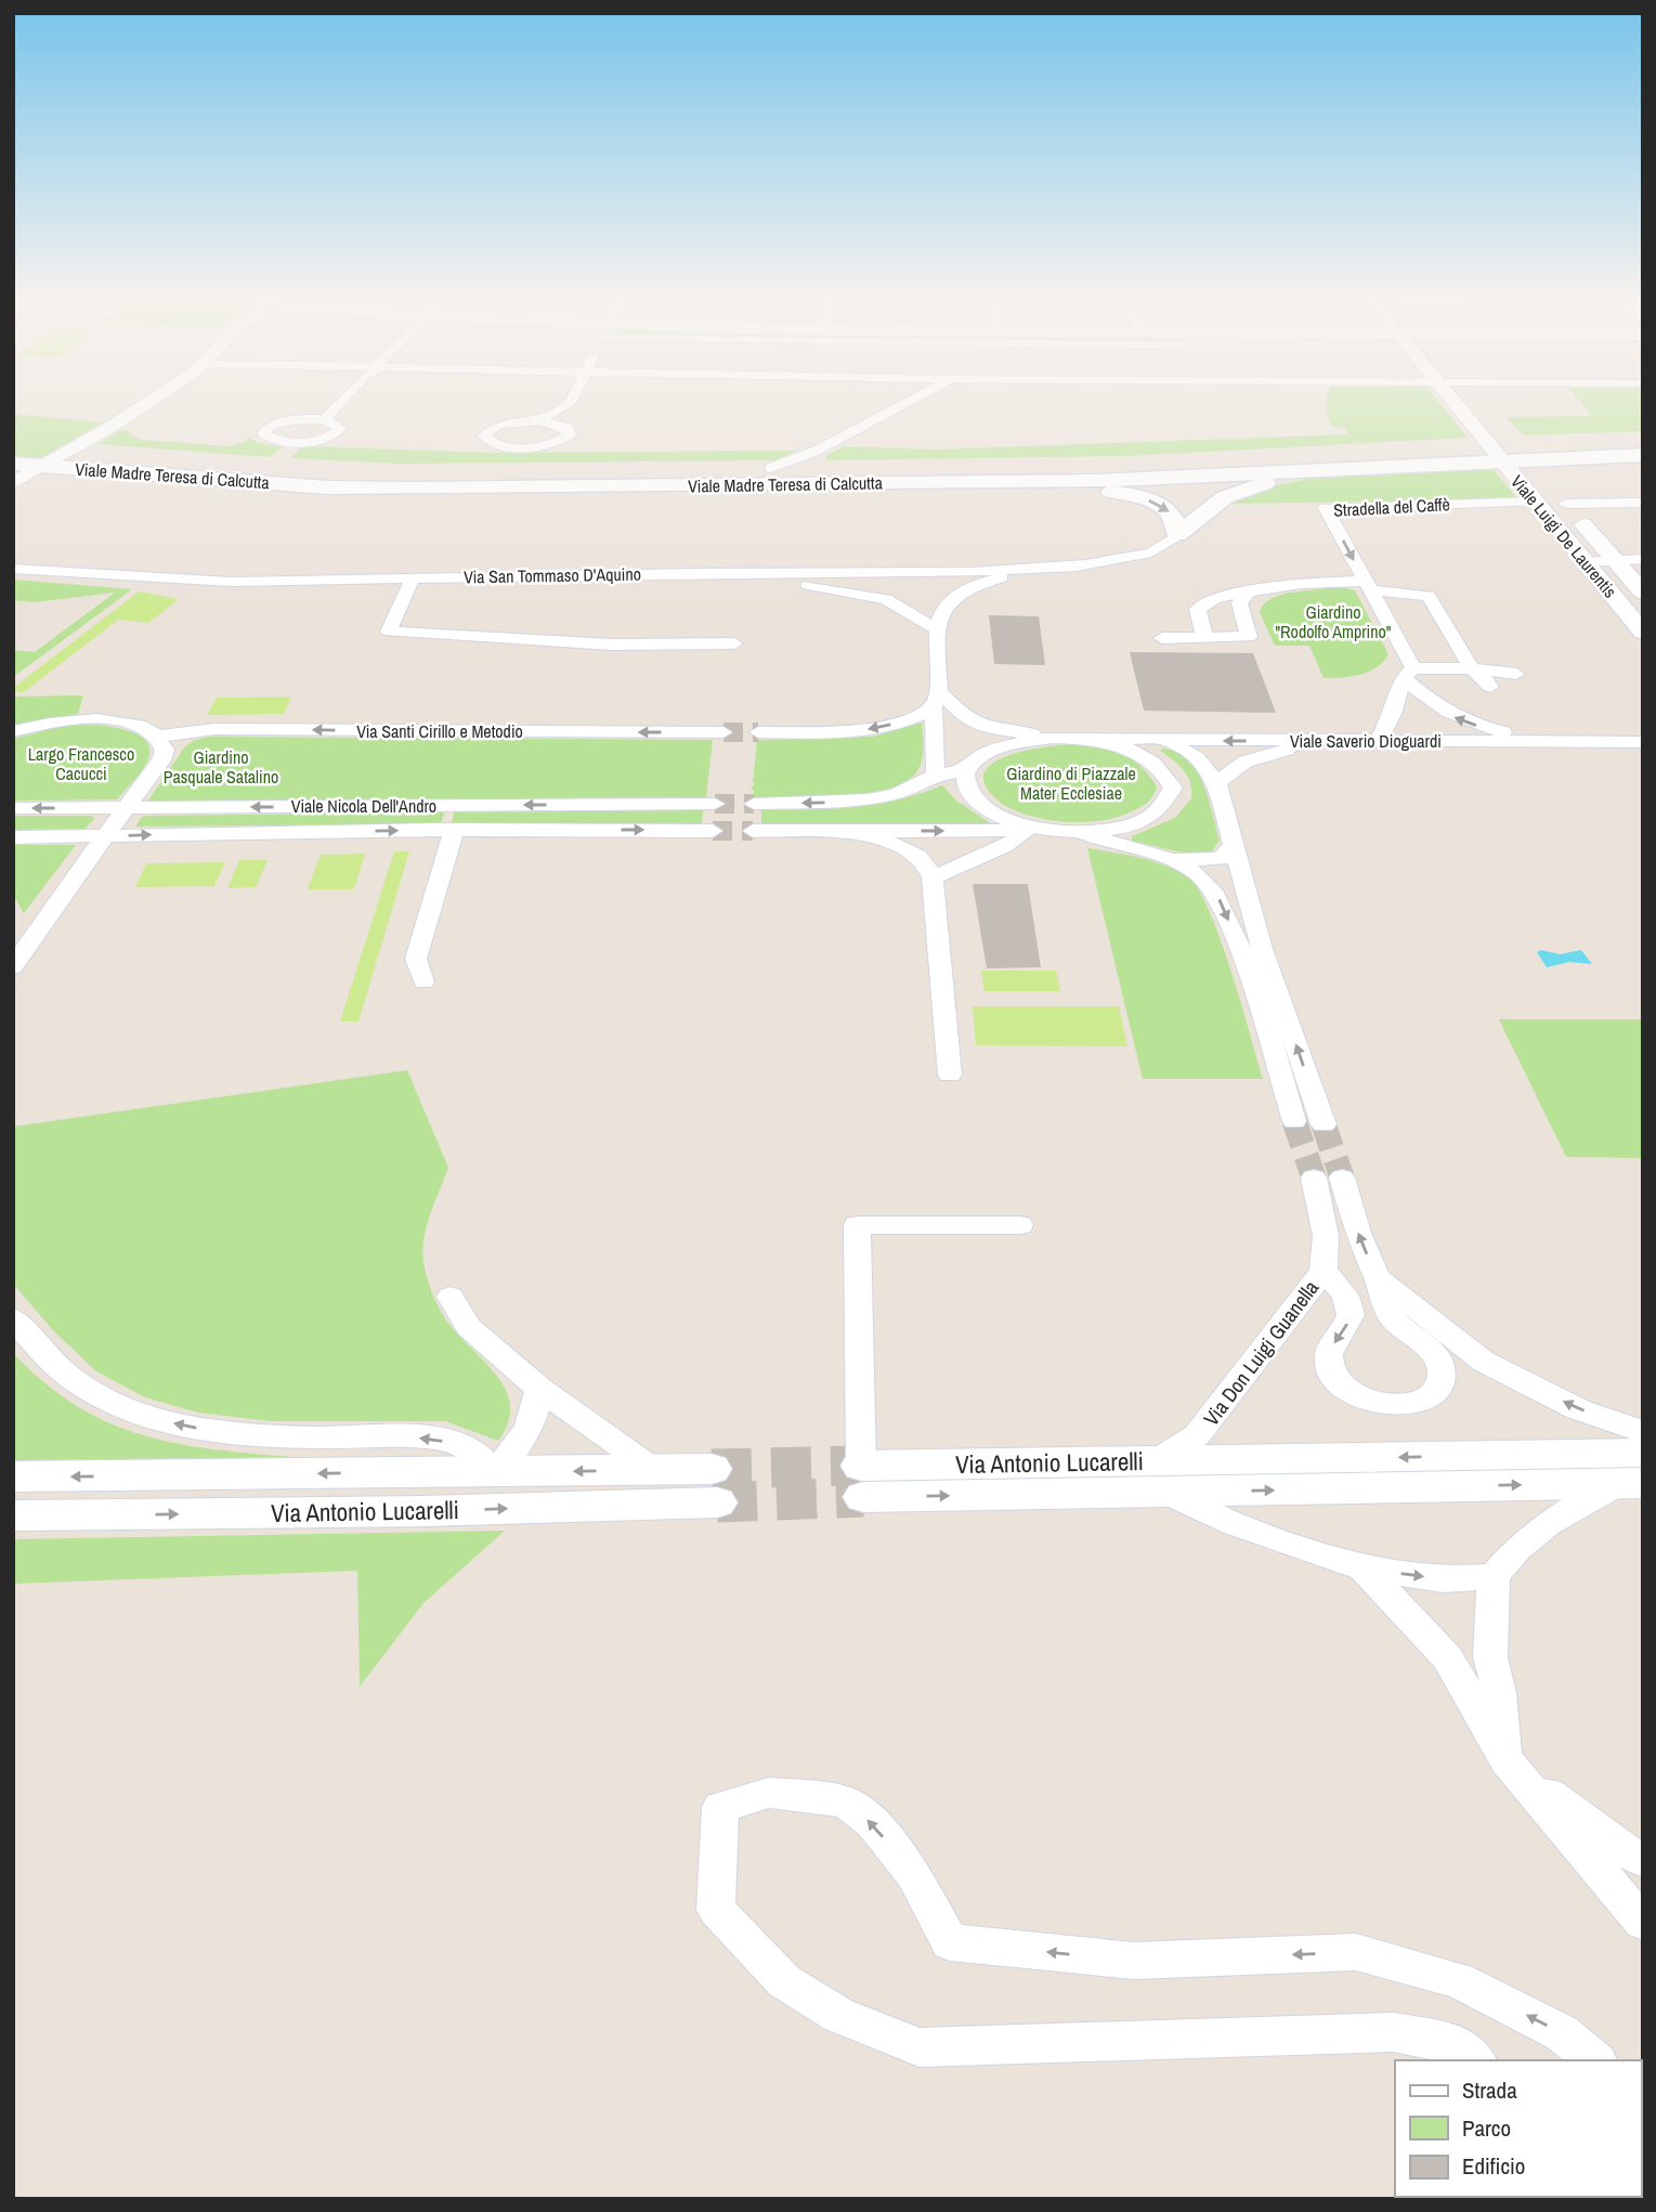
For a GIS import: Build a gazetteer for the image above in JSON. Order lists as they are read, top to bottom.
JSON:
{
  "streets": {
    "main road": ["Viale Madre Teresa di Calcutta"],
    "street": [
      "Stradella del Caffè",
      "Viale Luigi De Laurentis",
      "Via San Tommaso D'Aquino",
      "Via Santi Cirillo e Metodio",
      "Viale Saverio Dioguardi",
      "Viale Nicola Dell'Andro",
      "Via Don Luigi Guanella",
      "Via Antonio Lucarelli"
    ]
  },
  "crossings": [
    ["Viale Madre Teresa di Calcutta", "Viale Luigi De Laurentis"],
    ["Stradella del Caffè", "Viale Luigi De Laurentis"],
    ["Stradella del Caffè", "Viale Saverio Dioguardi"],
    ["Via Don Luigi Guanella", "Via Antonio Lucarelli"]
  ],
  "one_way": ["Via Santi Cirillo e Metodio"],
  "parks": [
    "Giardino \"Rodolfo Amprino\"",
    "Largo Francesco Cacucci",
    "Giardino Pasquale Satalino",
    "Giardino di Piazzale Mater Ecclesiae"
  ],
  "legend": ["Strada", "Parco", "Edificio"]
}
